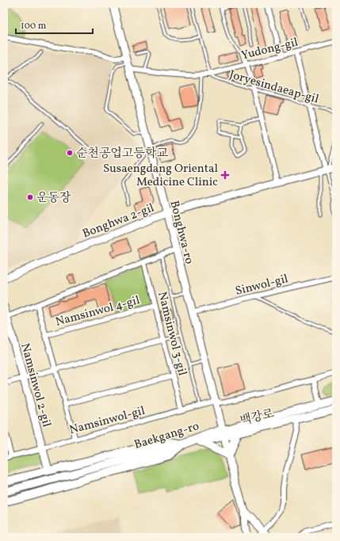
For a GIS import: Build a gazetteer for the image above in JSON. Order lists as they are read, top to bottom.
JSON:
{
  "streets": {
    "main road": ["백강로", "Baekgang-ro"],
    "street": [
      "Yudong-gil",
      "Bonghwa 2-gil",
      "Bonghwa-ro",
      "Sinwol-gil",
      "Namsinwol 4-gil",
      "Namsinwol 3-gil",
      "Namsinwol 2-gil",
      "Namsinwol-gil"
    ],
    "lane": ["Joryesindaeap-gil"]
  },
  "crossings": [
    ["Yudong-gil", "Joryesindaeap-gil"],
    ["Yudong-gil", "Bonghwa-ro"],
    ["Bonghwa 2-gil", "Bonghwa-ro"],
    ["Bonghwa-ro", "Sinwol-gil"],
    ["Bonghwa-ro", "백강로"],
    ["Bonghwa-ro", "Namsinwol-gil"],
    ["Bonghwa-ro", "Baekgang-ro"],
    ["Namsinwol 4-gil", "Namsinwol 3-gil"],
    ["Namsinwol 4-gil", "Namsinwol-gil"],
    ["Namsinwol 3-gil", "Namsinwol-gil"],
    ["Namsinwol 2-gil", "Namsinwol-gil"],
    ["백강로", "Baekgang-ro"]
  ],
  "places": {
    "other": ["순천공업고등학교", "운동장"],
    "health": ["Susaengdang Oriental Medicine Clinic"]
  },
  "scale_bar": "100 m"
}
